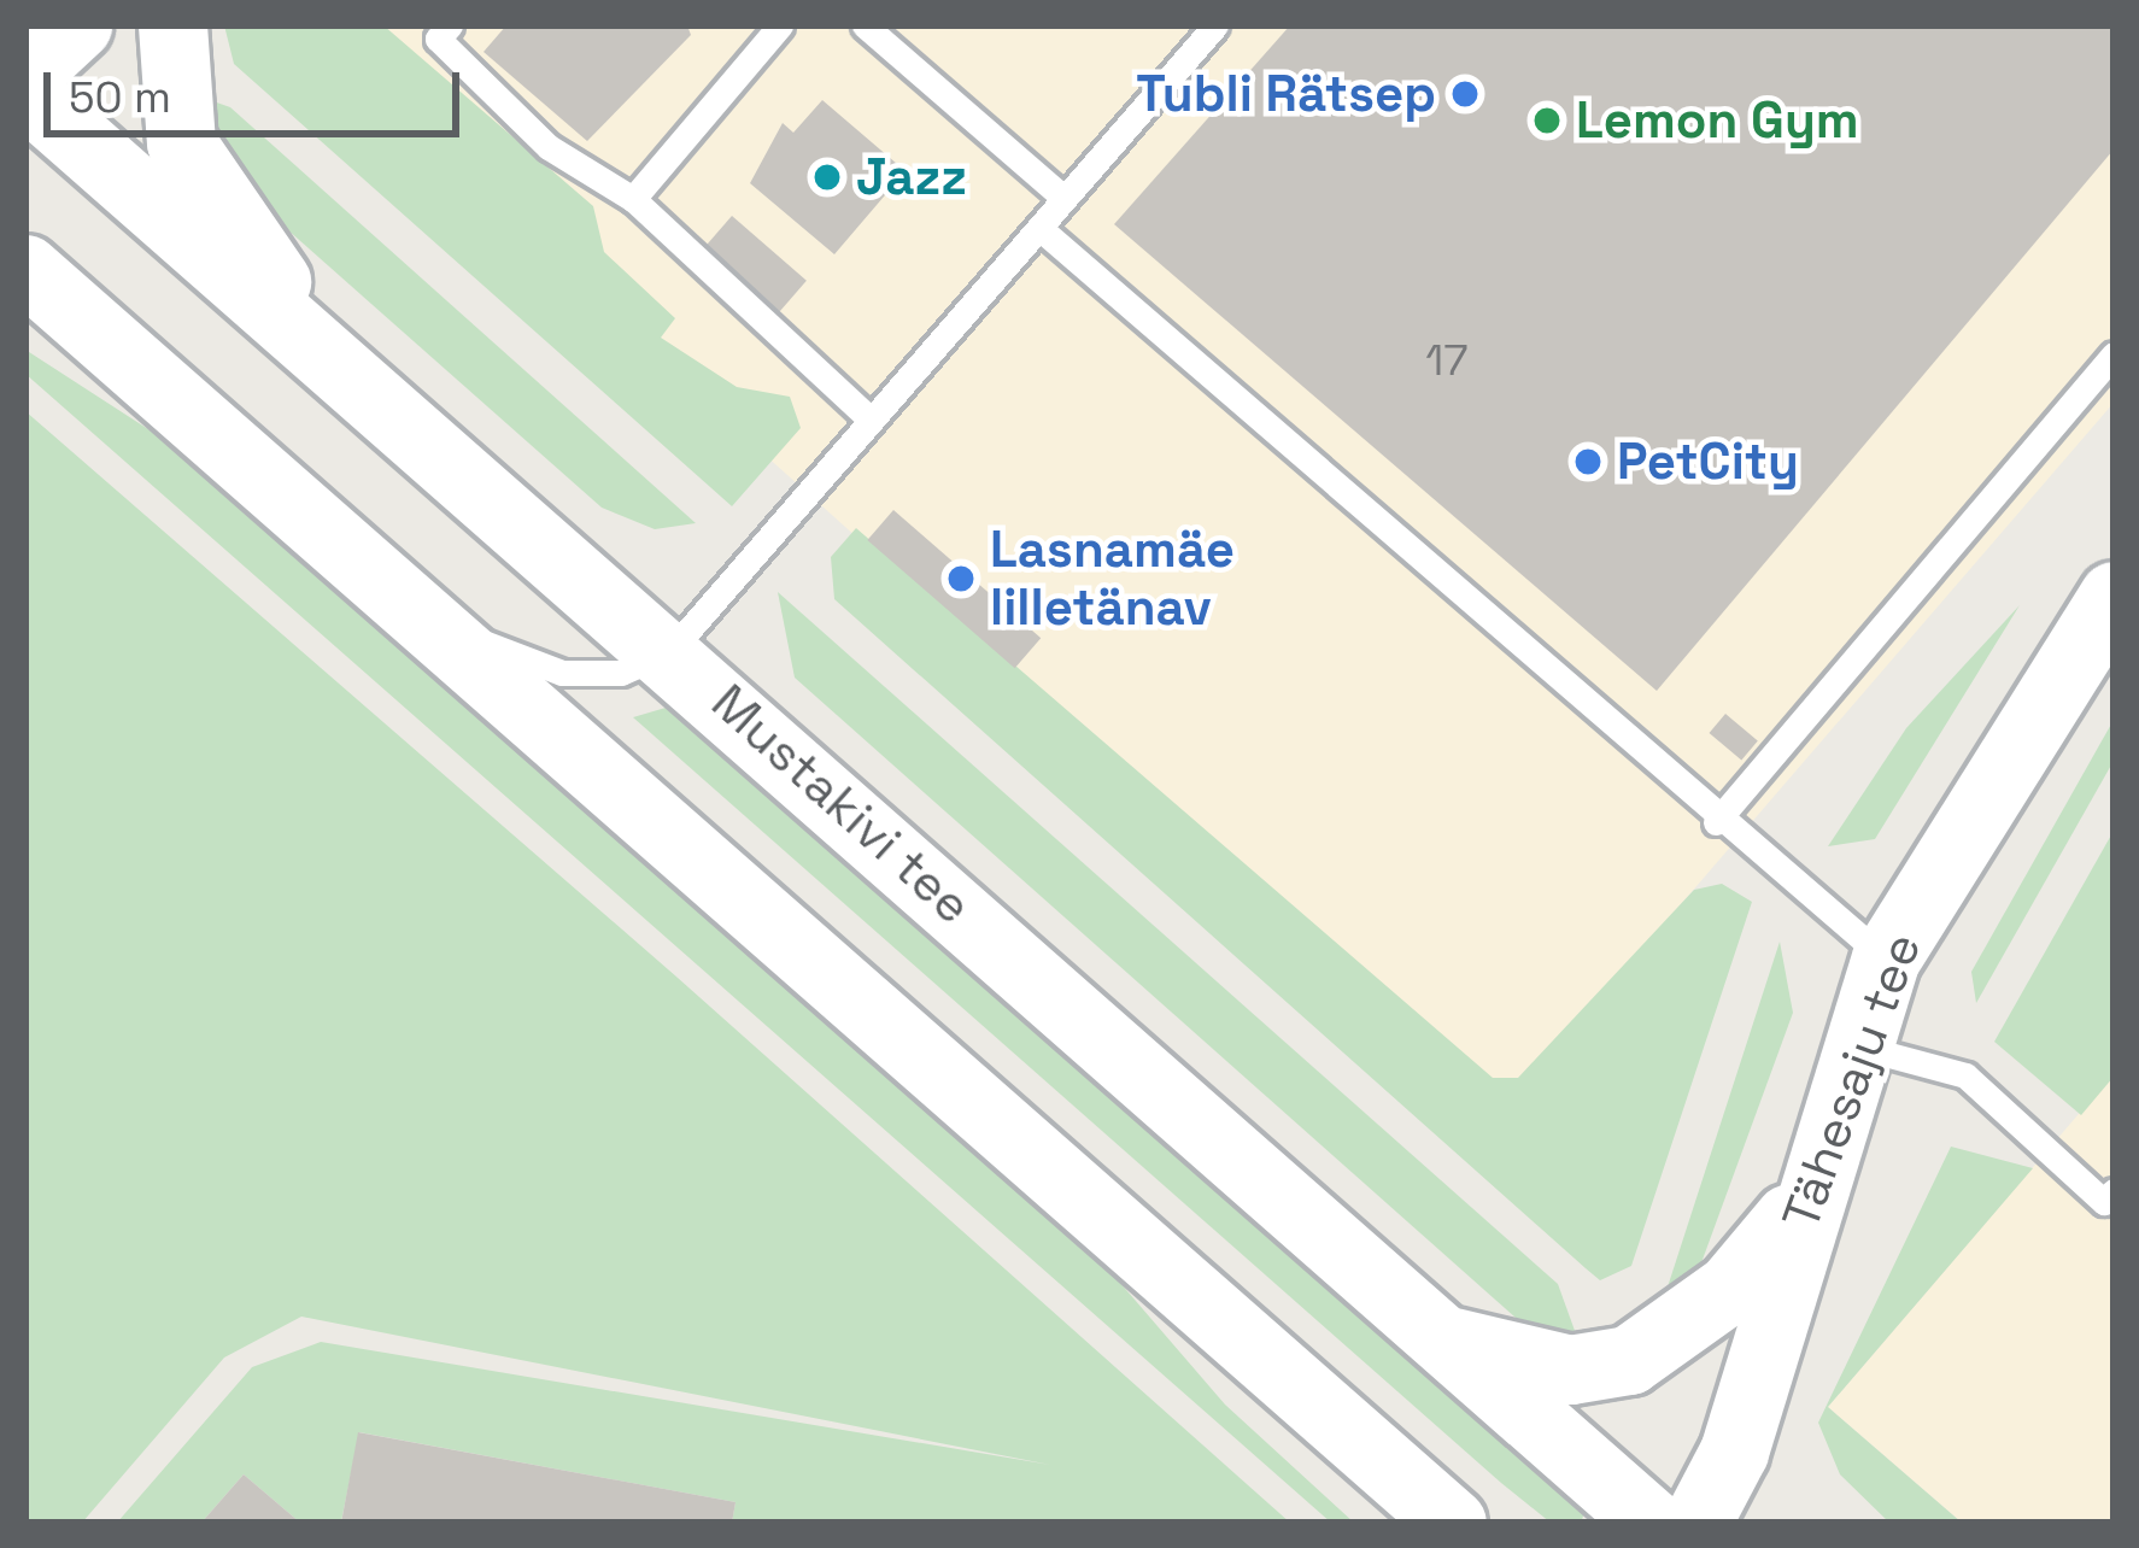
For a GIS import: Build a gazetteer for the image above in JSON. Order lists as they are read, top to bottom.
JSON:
{
  "streets": {
    "main road": ["Mustakivi tee", "Tähesaju tee"]
  },
  "places": [
    "Tubli Rätsep",
    "Lemon Gym",
    "Jazz",
    "PetCity",
    "Lasnamäe lilletänav"
  ],
  "house_numbers": ["17"],
  "scale_bar": "50 m"
}
